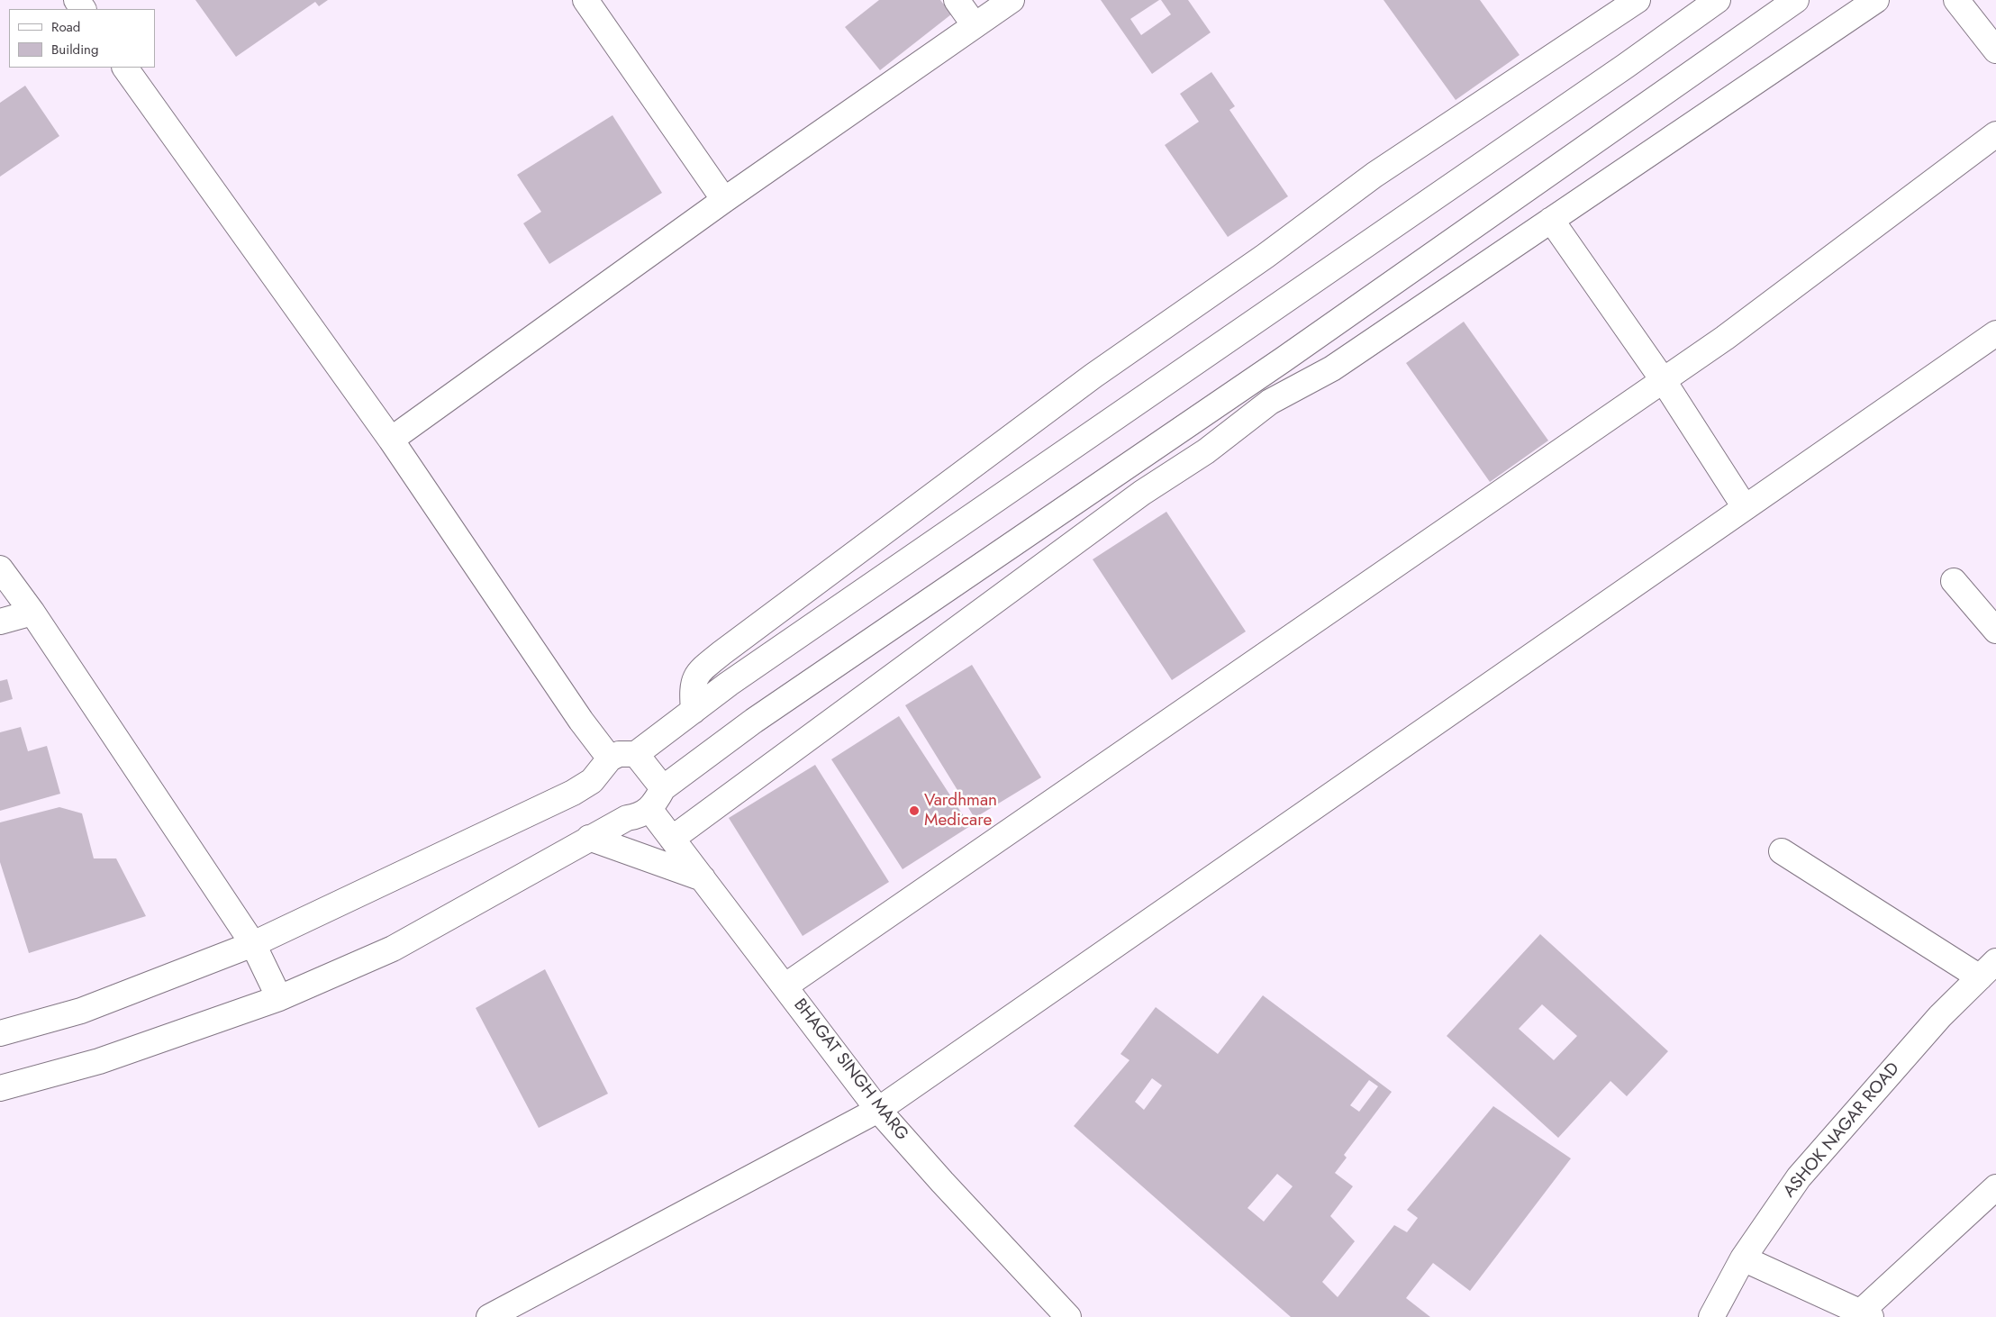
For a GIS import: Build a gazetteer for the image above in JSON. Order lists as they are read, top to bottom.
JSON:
{
  "streets": {
    "street": ["BHAGAT SINGH MARG", "ASHOK NAGAR ROAD"]
  },
  "places": ["Vardhman Medicare"],
  "legend": ["Road", "Building"]
}
